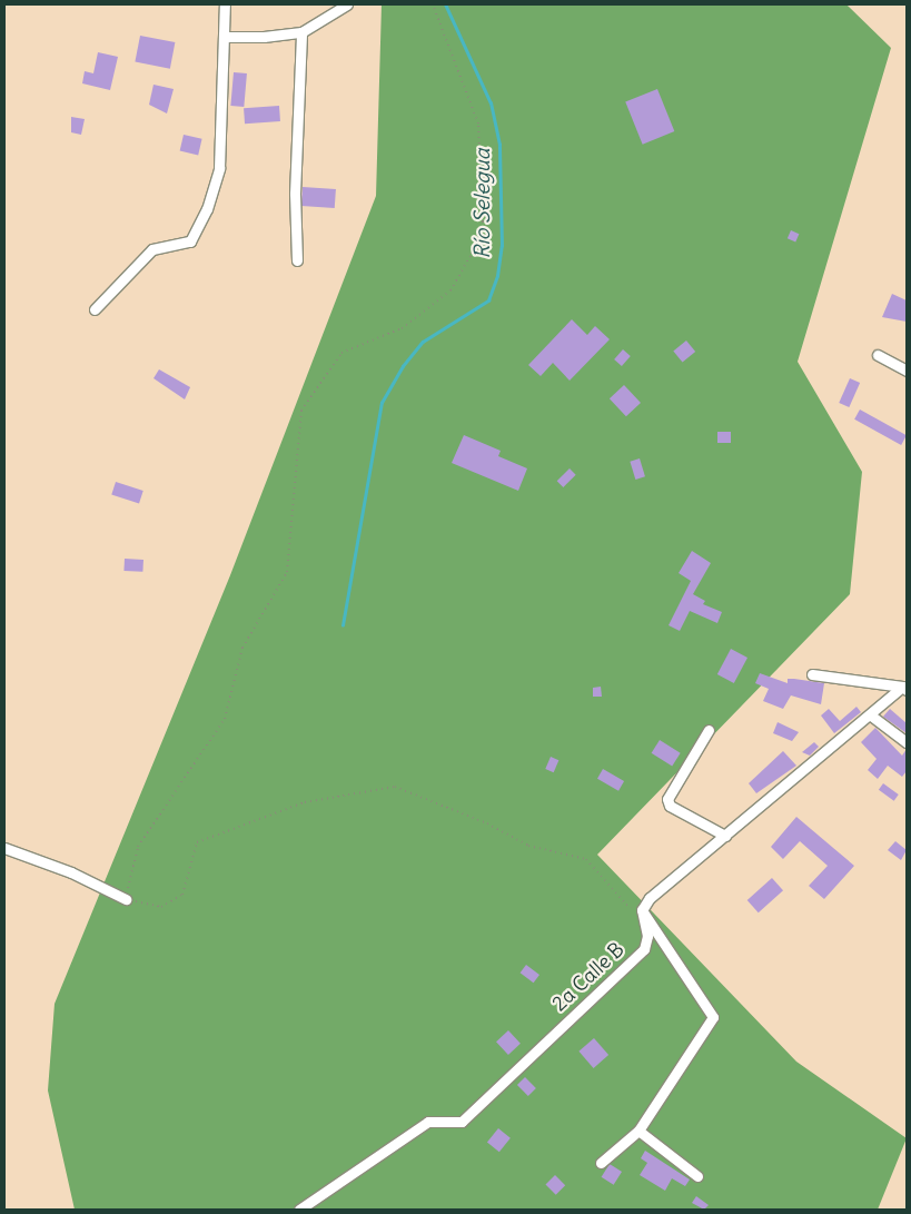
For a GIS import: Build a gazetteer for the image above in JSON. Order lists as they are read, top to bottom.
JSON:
{
  "streets": {
    "street": ["2a Calle B"]
  },
  "water": ["Río Selegua"]
}
